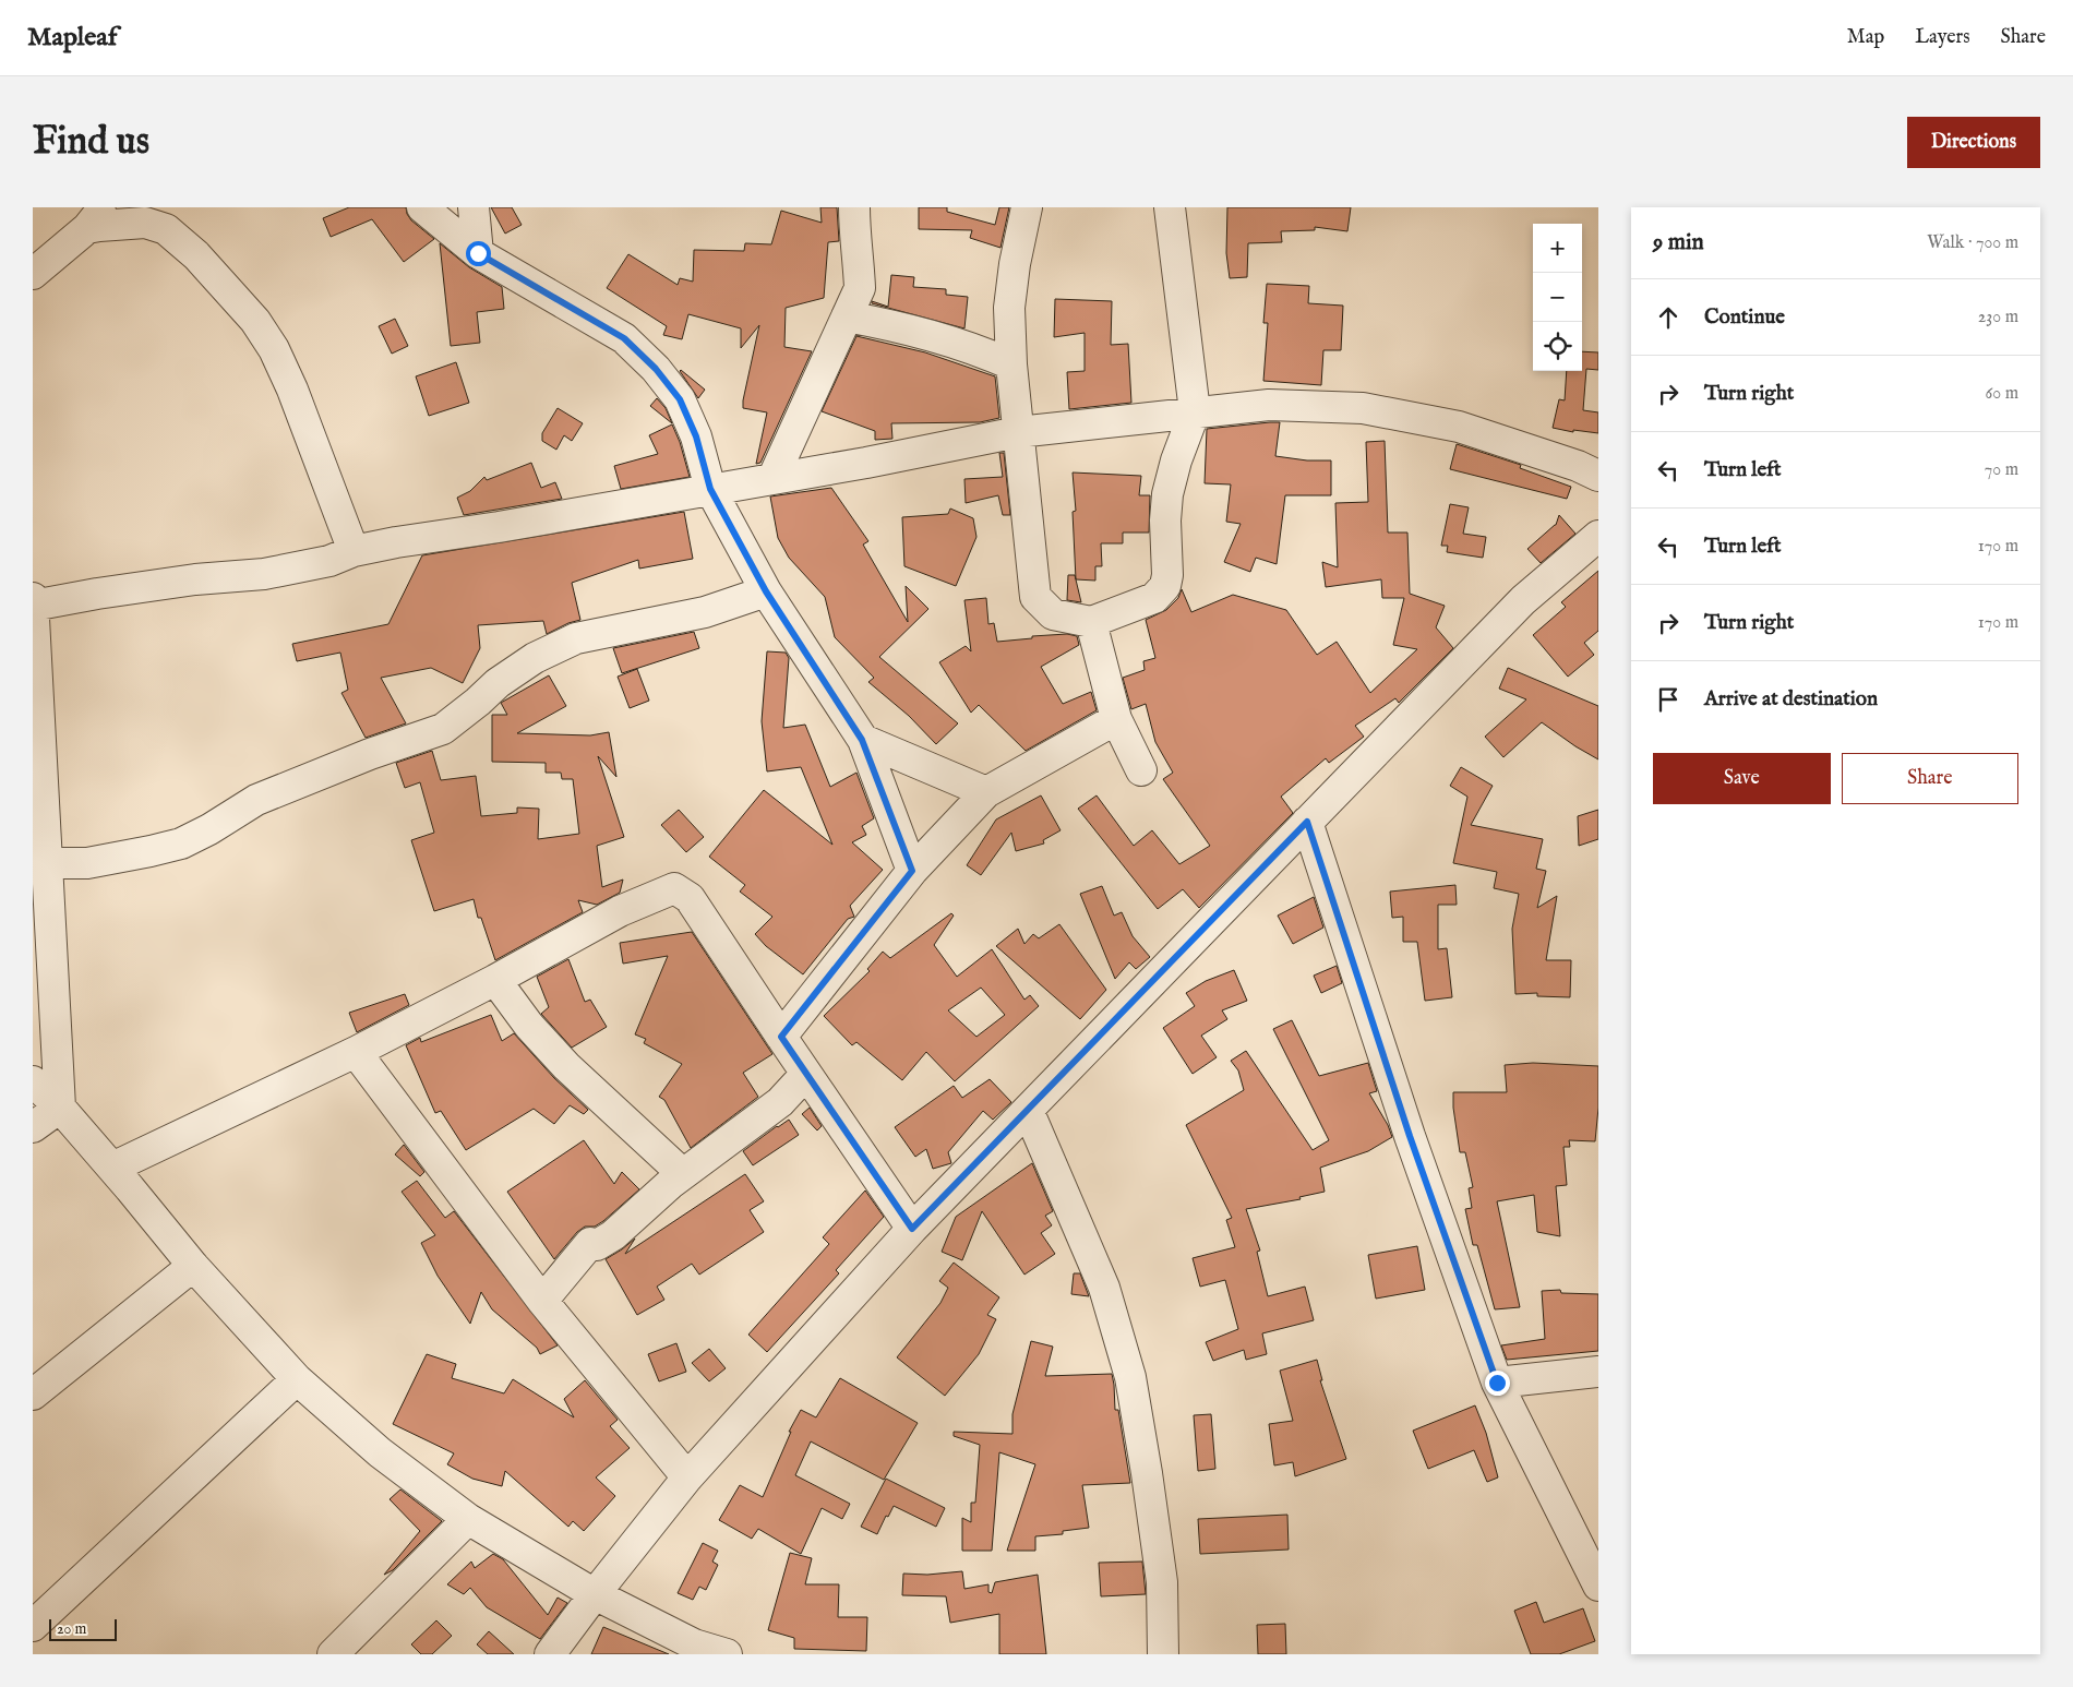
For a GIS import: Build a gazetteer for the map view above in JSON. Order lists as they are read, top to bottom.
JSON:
{
  "scale_bar": "20 m",
  "page": {
    "header": "Mapleaf",
    "nav": ["Map", "Layers", "Share"],
    "buttons": [
      "Directions",
      ["Save", "Share"]
    ],
    "title": "Find us",
    "heading": ["9 min", "Walk · 700 m"],
    "map_buttons": ["+", "−"],
    "list": [
      ["Continue", "230 m"],
      ["Turn right", "60 m"],
      ["Turn left", "70 m"],
      ["Turn left", "170 m"],
      ["Turn right", "170 m"],
      "Arrive at destination"
    ],
    "scale": "20 m"
  }
}
